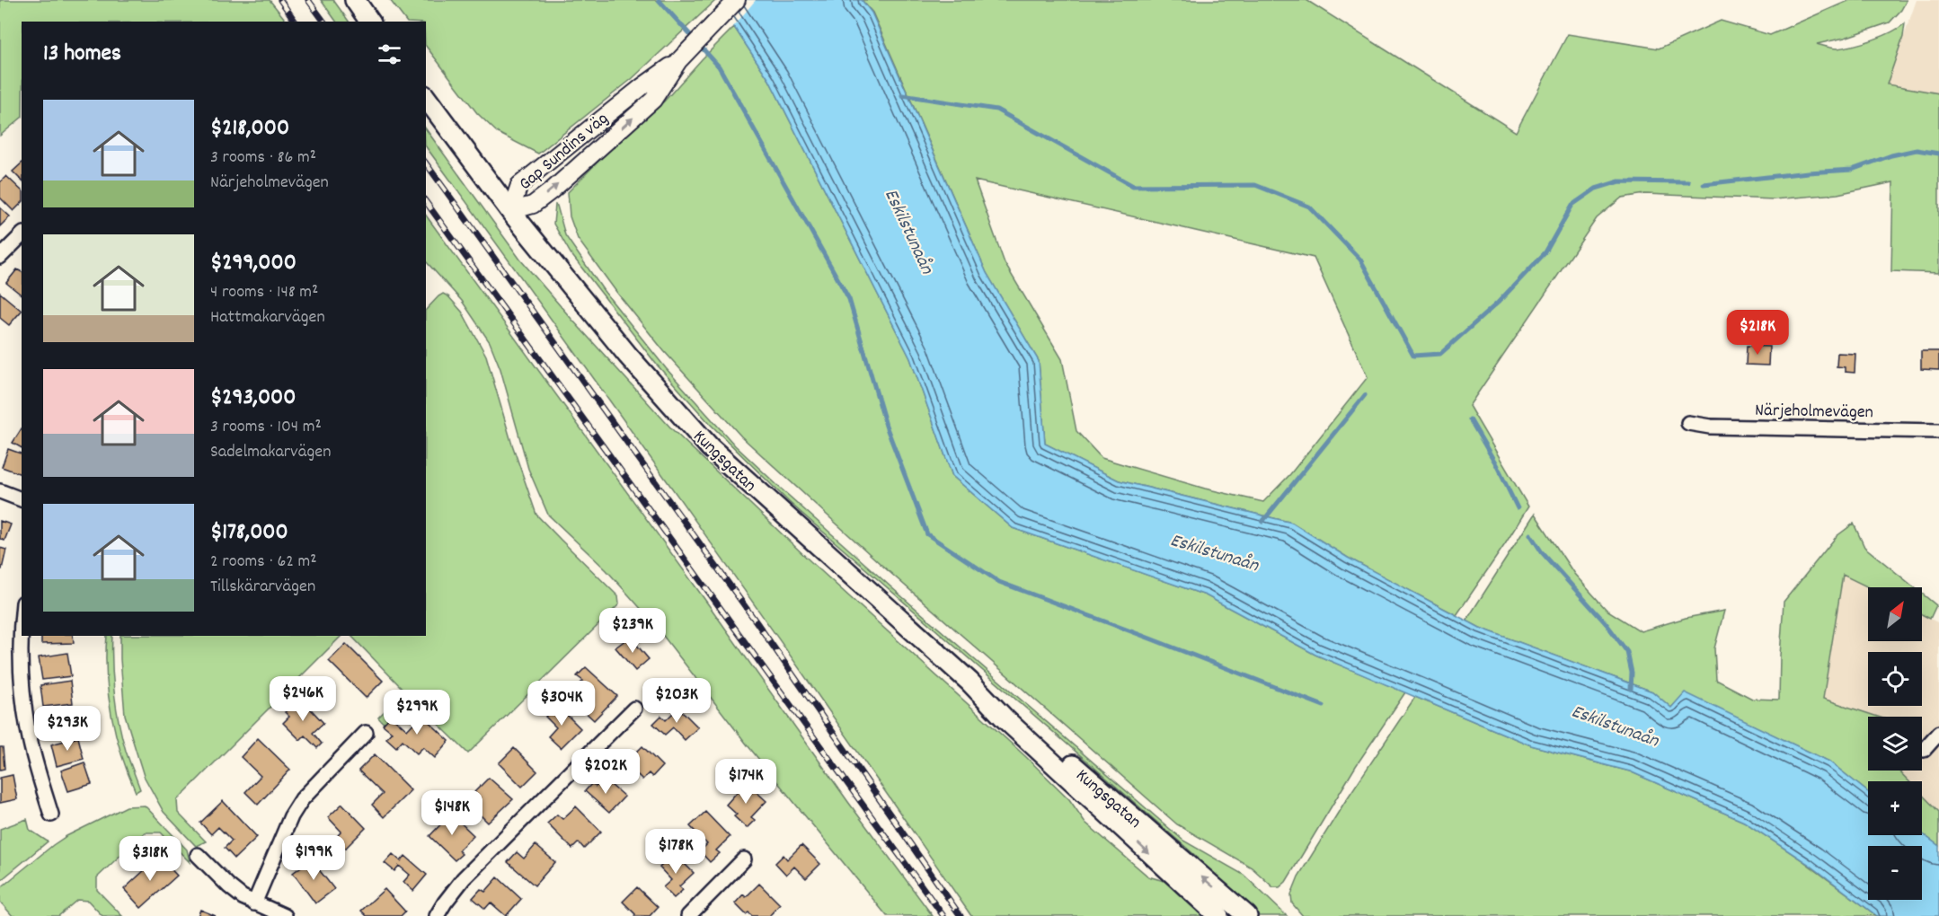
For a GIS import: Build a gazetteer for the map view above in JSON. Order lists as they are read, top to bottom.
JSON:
{
  "streets": {
    "main road": ["Kungsgatan"],
    "street": ["Gap Sundins väg", "Närjeholmevägen"]
  },
  "crossings": [
    ["Gap Sundins väg", "Kungsgatan"]
  ],
  "water": ["Eskilstunaån"],
  "north": "top right",
  "page": {
    "heading": "13 homes",
    "list": [
      {
        "name": "$218,000",
        "note": "3 rooms · 86 m² · Närjeholmevägen"
      },
      {
        "name": "$299,000",
        "note": "4 rooms · 148 m² · Hattmakarvägen"
      },
      {
        "name": "$293,000",
        "note": "3 rooms · 104 m² · Sadelmakarvägen"
      },
      {
        "name": "$178,000",
        "note": "2 rooms · 62 m² · Tillskärarvägen"
      }
    ],
    "price": [
      "$218K",
      "$239K",
      "$246K",
      "$203K",
      "$304K",
      "$299K",
      "$293K",
      "$202K",
      "$174K",
      "$148K",
      "$178K",
      "$199K",
      "$318K"
    ],
    "map_buttons": ["+", "−"]
  }
}
